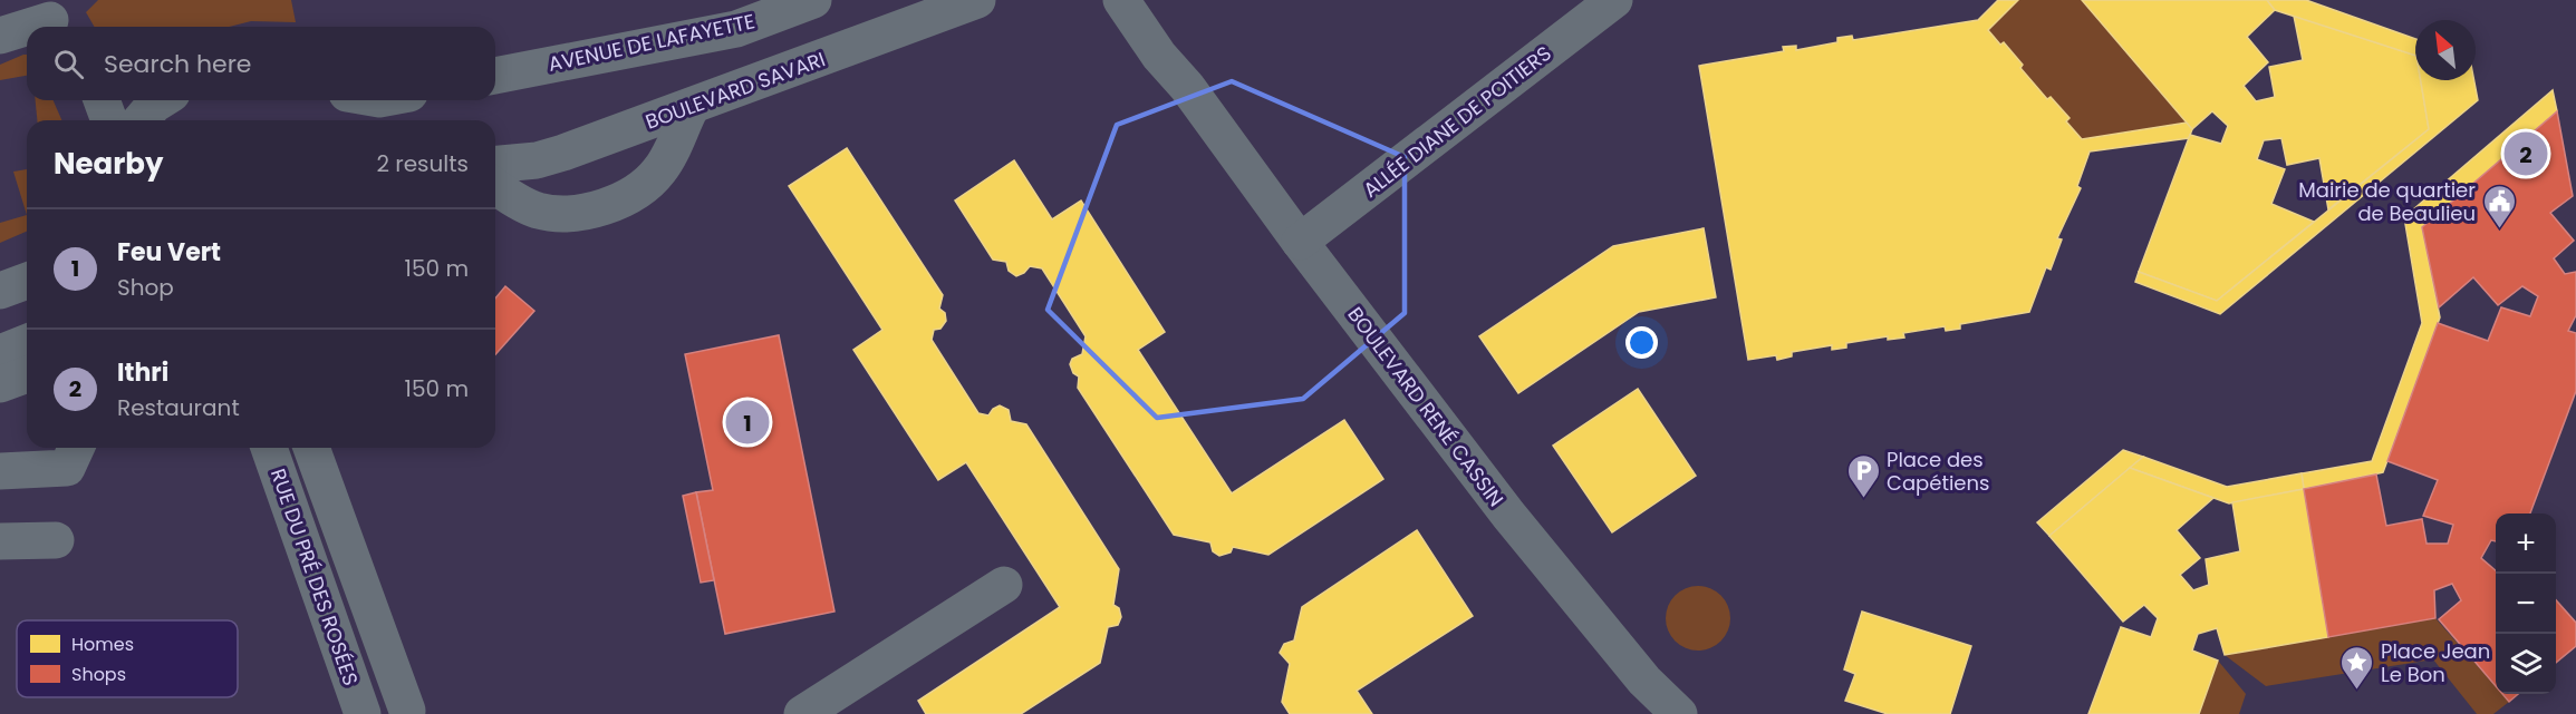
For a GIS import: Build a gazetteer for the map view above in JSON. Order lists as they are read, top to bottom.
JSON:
{
  "streets": {
    "street": [
      "AVENUE DE LAFAYETTE",
      "BOULEVARD SAVARI",
      "ALLÉE DIANE DE POITIERS",
      "BOULEVARD RENÉ CASSIN",
      "RUE DU PRÉ DES ROSÉES"
    ]
  },
  "crossings": [
    ["ALLÉE DIANE DE POITIERS", "BOULEVARD RENÉ CASSIN"]
  ],
  "places": {
    "public building": ["Mairie de quartier de Beaulieu"],
    "parking": ["Place des Capétiens"],
    "place": ["Place Jean Le Bon"]
  },
  "legend": ["Homes", "Shops"],
  "north": "top left",
  "page": {
    "search": "Search here",
    "heading": ["Nearby", "2 results"],
    "pins": ["2", "1"],
    "list": [
      {
        "mark": "1",
        "name": "Feu Vert",
        "note": "Shop",
        "value": "150 m"
      },
      {
        "mark": "2",
        "name": "Ithri",
        "note": "Restaurant",
        "value": "150 m"
      }
    ],
    "map_buttons": ["+", "−"]
  }
}
